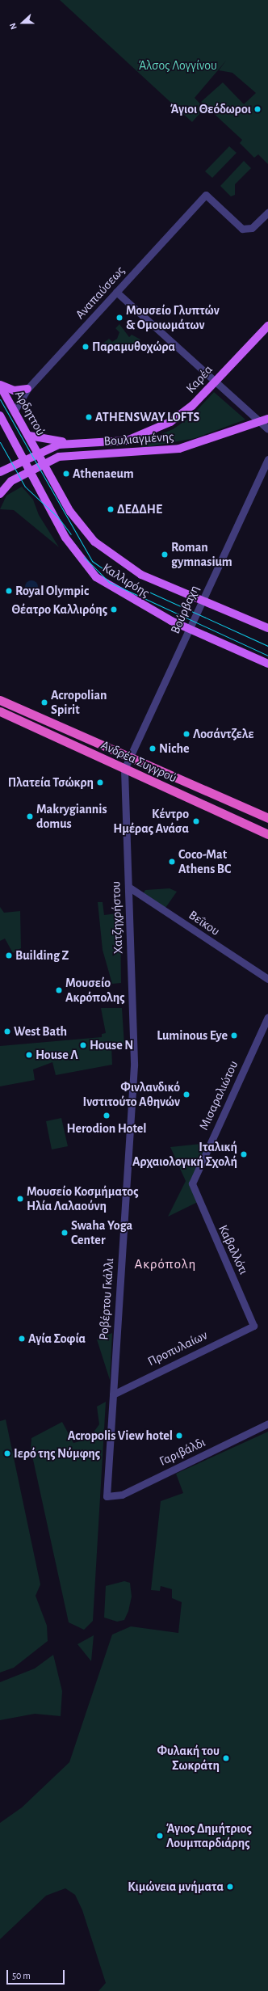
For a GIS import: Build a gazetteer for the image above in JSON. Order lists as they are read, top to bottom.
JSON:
{
  "streets": {
    "highway": ["Ανδρέα Συγγρού"],
    "main road": [
      "Καρέα",
      "Αρδηττού",
      "Βουλιαγμένης",
      "Καλλιρόης"
    ],
    "street": [
      "Αναπαύσεως",
      "Βούρβαχη",
      "Χατζηχρήστου",
      "Βεΐκου",
      "Μισαραλιώτου",
      "Καβαλλότι",
      "Ροβέρτου Γκάλλι",
      "Προπυλαίων",
      "Γαριβάλδι"
    ]
  },
  "crossings": [
    ["Αναπαύσεως", "Αρδηττού"],
    ["Καρέα", "Βουλιαγμένης"],
    ["Αρδηττού", "Βουλιαγμένης"],
    ["Αρδηττού", "Καλλιρόης"],
    ["Βουλιαγμένης", "Καλλιρόης"],
    ["Καλλιρόης", "Βούρβαχη"],
    ["Βούρβαχη", "Ανδρέα Συγγρού"],
    ["Βούρβαχη", "Χατζηχρήστου"],
    ["Ανδρέα Συγγρού", "Χατζηχρήστου"],
    ["Χατζηχρήστου", "Βεΐκου"],
    ["Χατζηχρήστου", "Ροβέρτου Γκάλλι"],
    ["Μισαραλιώτου", "Καβαλλότι"],
    ["Καβαλλότι", "Προπυλαίων"],
    ["Ροβέρτου Γκάλλι", "Προπυλαίων"],
    ["Ροβέρτου Γκάλλι", "Γαριβάλδι"]
  ],
  "districts": ["Ακρόπολη"],
  "parks": ["Άλσος Λογγίνου"],
  "places": [
    "Άγιοι Θεόδωροι",
    "Μουσείο Γλυπτών & Ομοιωμάτων",
    "Παραμυθοχώρα",
    "ATHENSWAY LOFTS",
    "Athenaeum",
    "ΔΕΔΔΗΕ",
    "Roman gymnasium",
    "Royal Olympic",
    "Θέατρο Καλλιρόης",
    "Acropolian Spirit",
    "Λοσάντζελε",
    "Niche",
    "Πλατεία Τσώκρη",
    "Makrygiannis domus",
    "Κέντρο Ημέρας Ανάσα",
    "Coco-Mat Athens BC",
    "Building Z",
    "Μουσείο Ακρόπολης",
    "West Bath",
    "Luminous Eye",
    "House N",
    "House Λ",
    "Φινλανδικό Iνστιτούτο Aθηνών",
    "Herodion Hotel",
    "Ιταλική Αρχαιολογική Σχολή",
    "Μουσείο Κοσμήματος Ηλία Λαλαούνη",
    "Swaha Yoga Center",
    "Αγία Σοφία",
    "Acropolis View hotel",
    "Ιερό της Νύμφης",
    "Φυλακή του Σωκράτη",
    "Άγιος Δημήτριος Λουμπαρδιάρης",
    "Κιμώνεια μνήματα"
  ],
  "scale_bar": "50 m",
  "north": "left"
}
